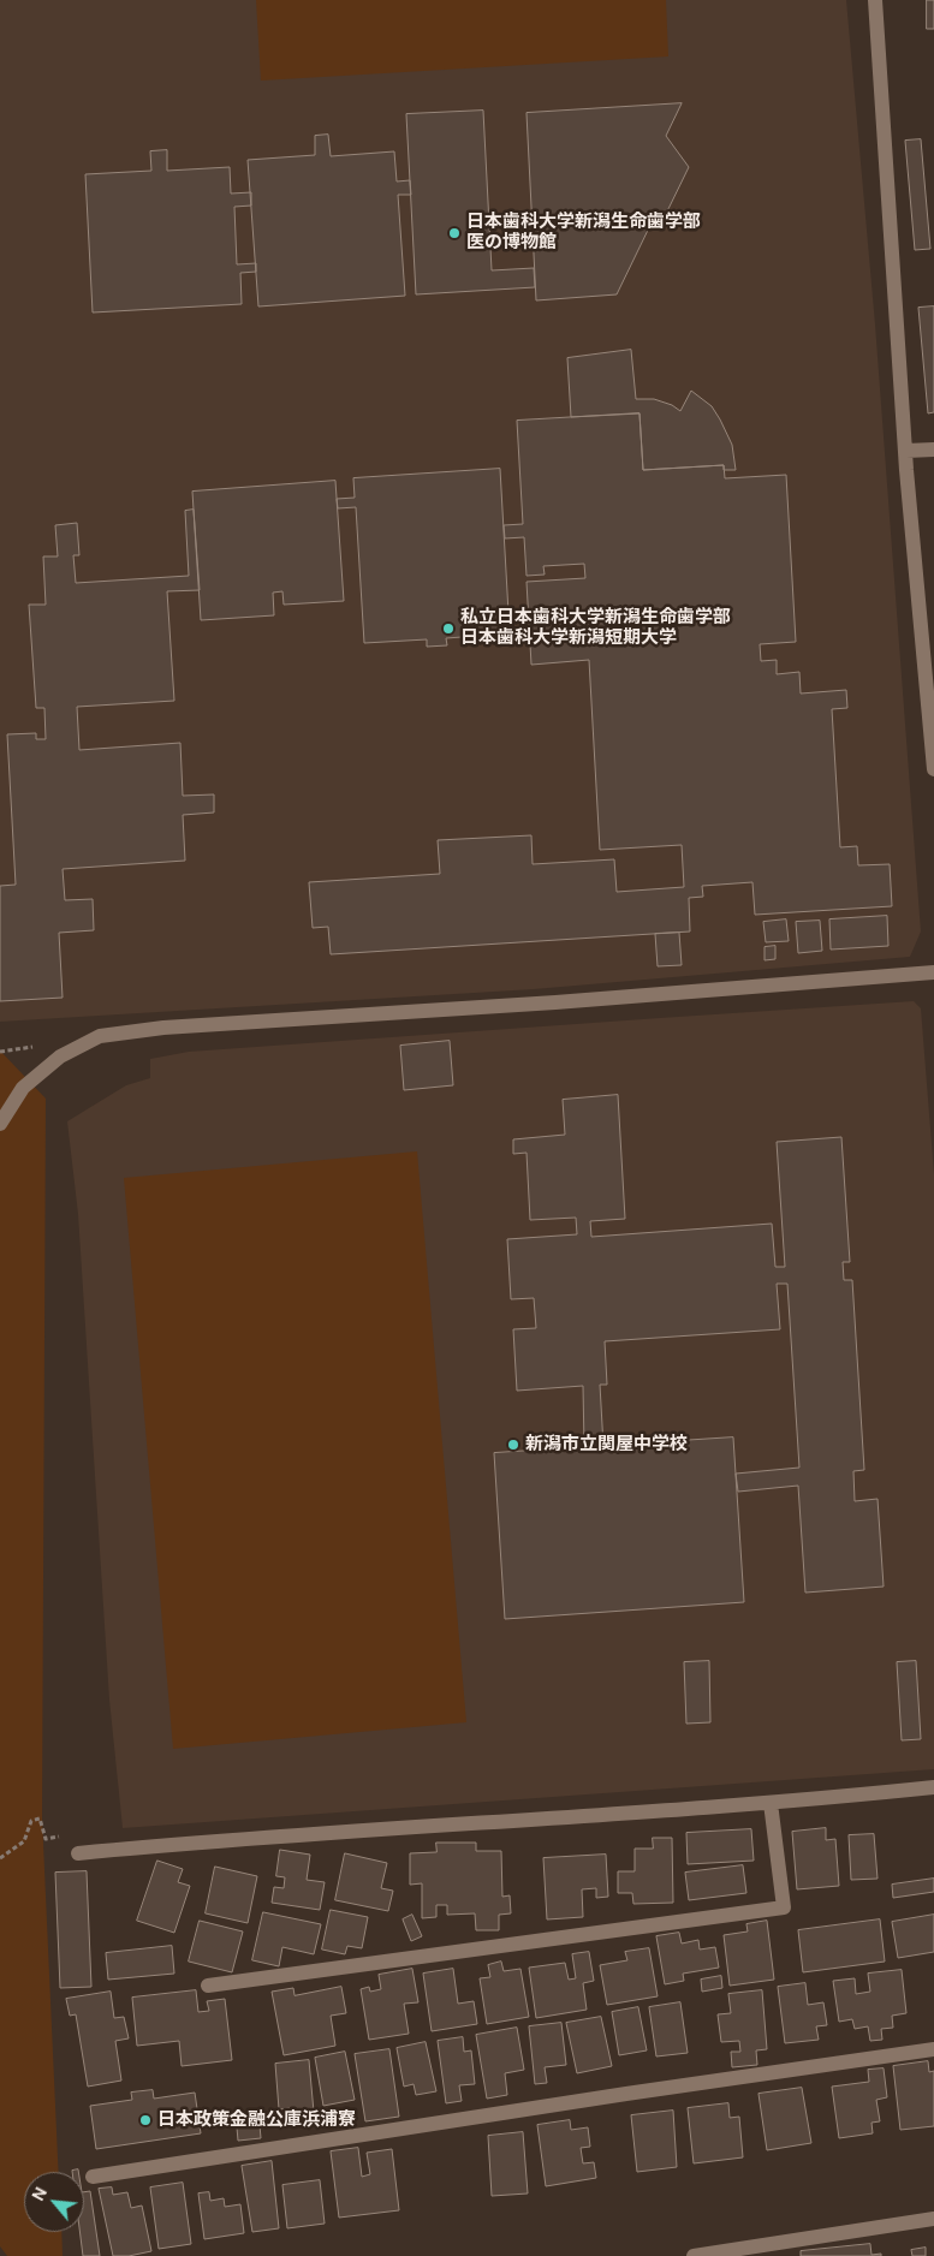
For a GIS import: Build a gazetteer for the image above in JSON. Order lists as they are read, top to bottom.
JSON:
{
  "places": [
    "日本歯科大学新潟生命歯学部 医の博物館",
    "私立日本歯科大学新潟生命歯学部 日本歯科大学新潟短期大学",
    "新潟市立関屋中学校",
    "日本政策金融公庫浜浦寮"
  ],
  "north": "top left"
}
